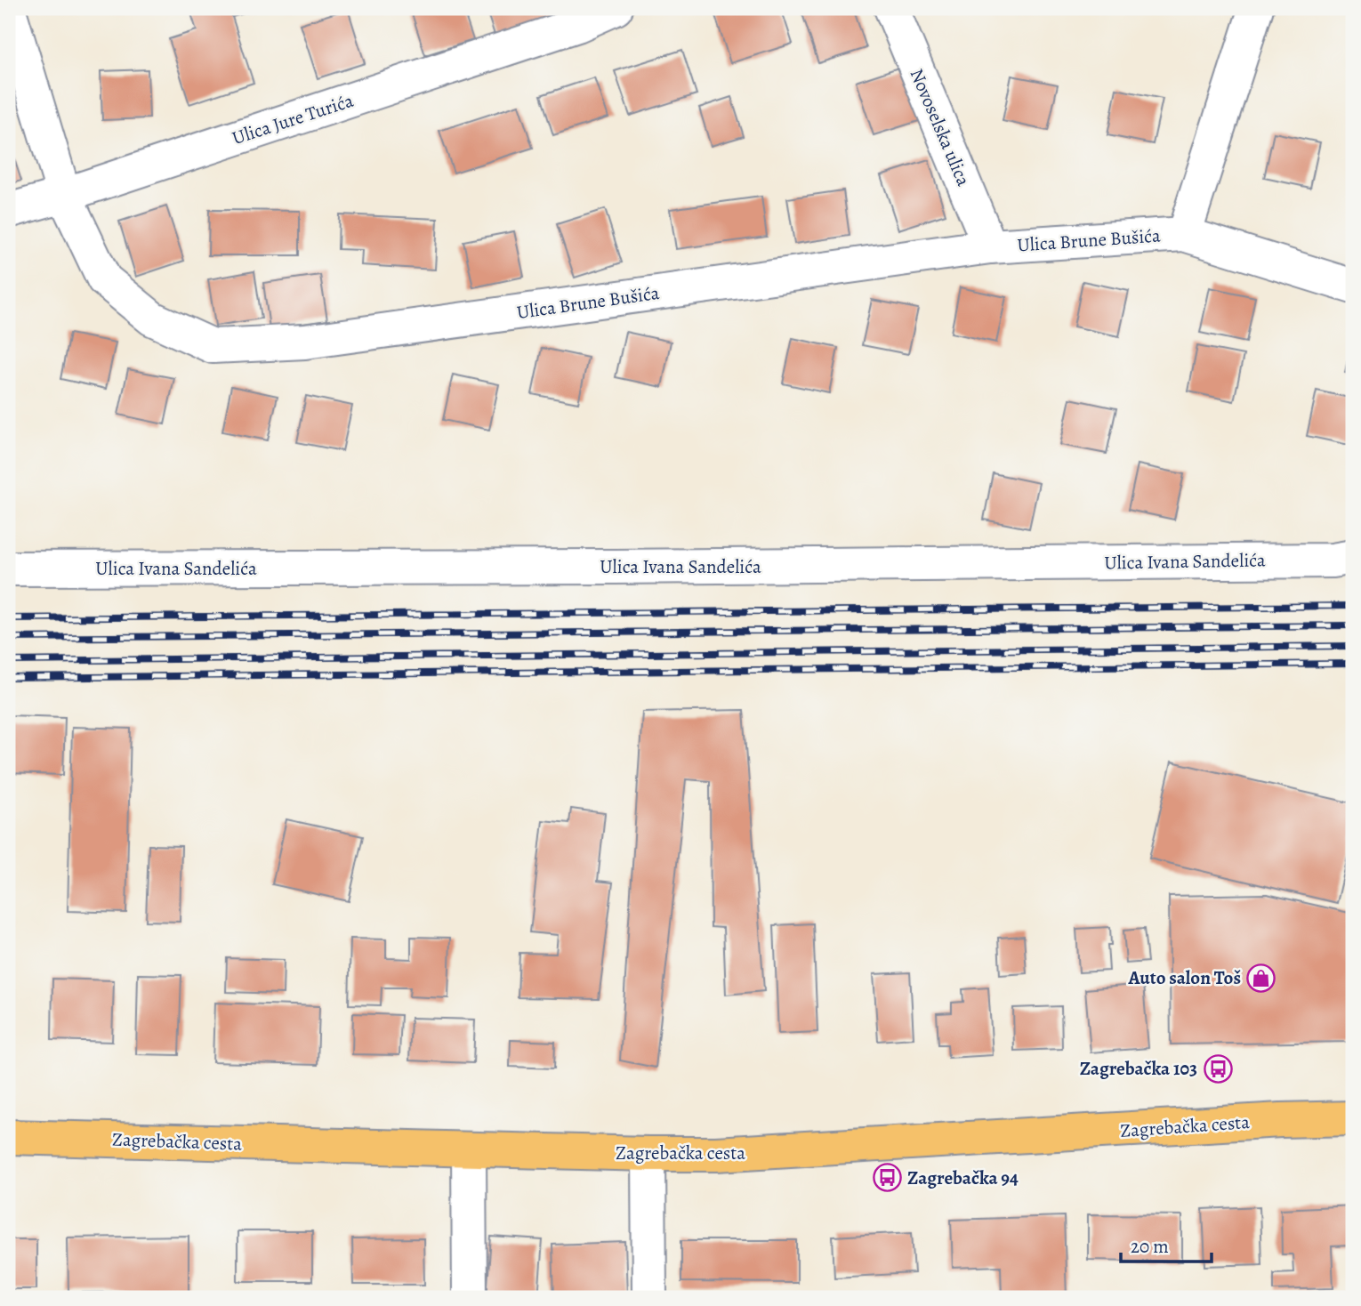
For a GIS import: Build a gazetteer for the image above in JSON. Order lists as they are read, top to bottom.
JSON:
{
  "streets": {
    "main road": ["Zagrebačka cesta"],
    "street": [
      "Ulica Jure Turića",
      "Novoselska ulica",
      "Ulica Brune Bušića",
      "Ulica Ivana Sandelića"
    ]
  },
  "crossings": [
    ["Ulica Jure Turića", "Ulica Brune Bušića"],
    ["Novoselska ulica", "Ulica Brune Bušića"]
  ],
  "places": {
    "shop": ["Auto salon Toš"],
    "bus stop": ["Zagrebačka 103", "Zagrebačka 94"]
  },
  "scale_bar": "20 m"
}
